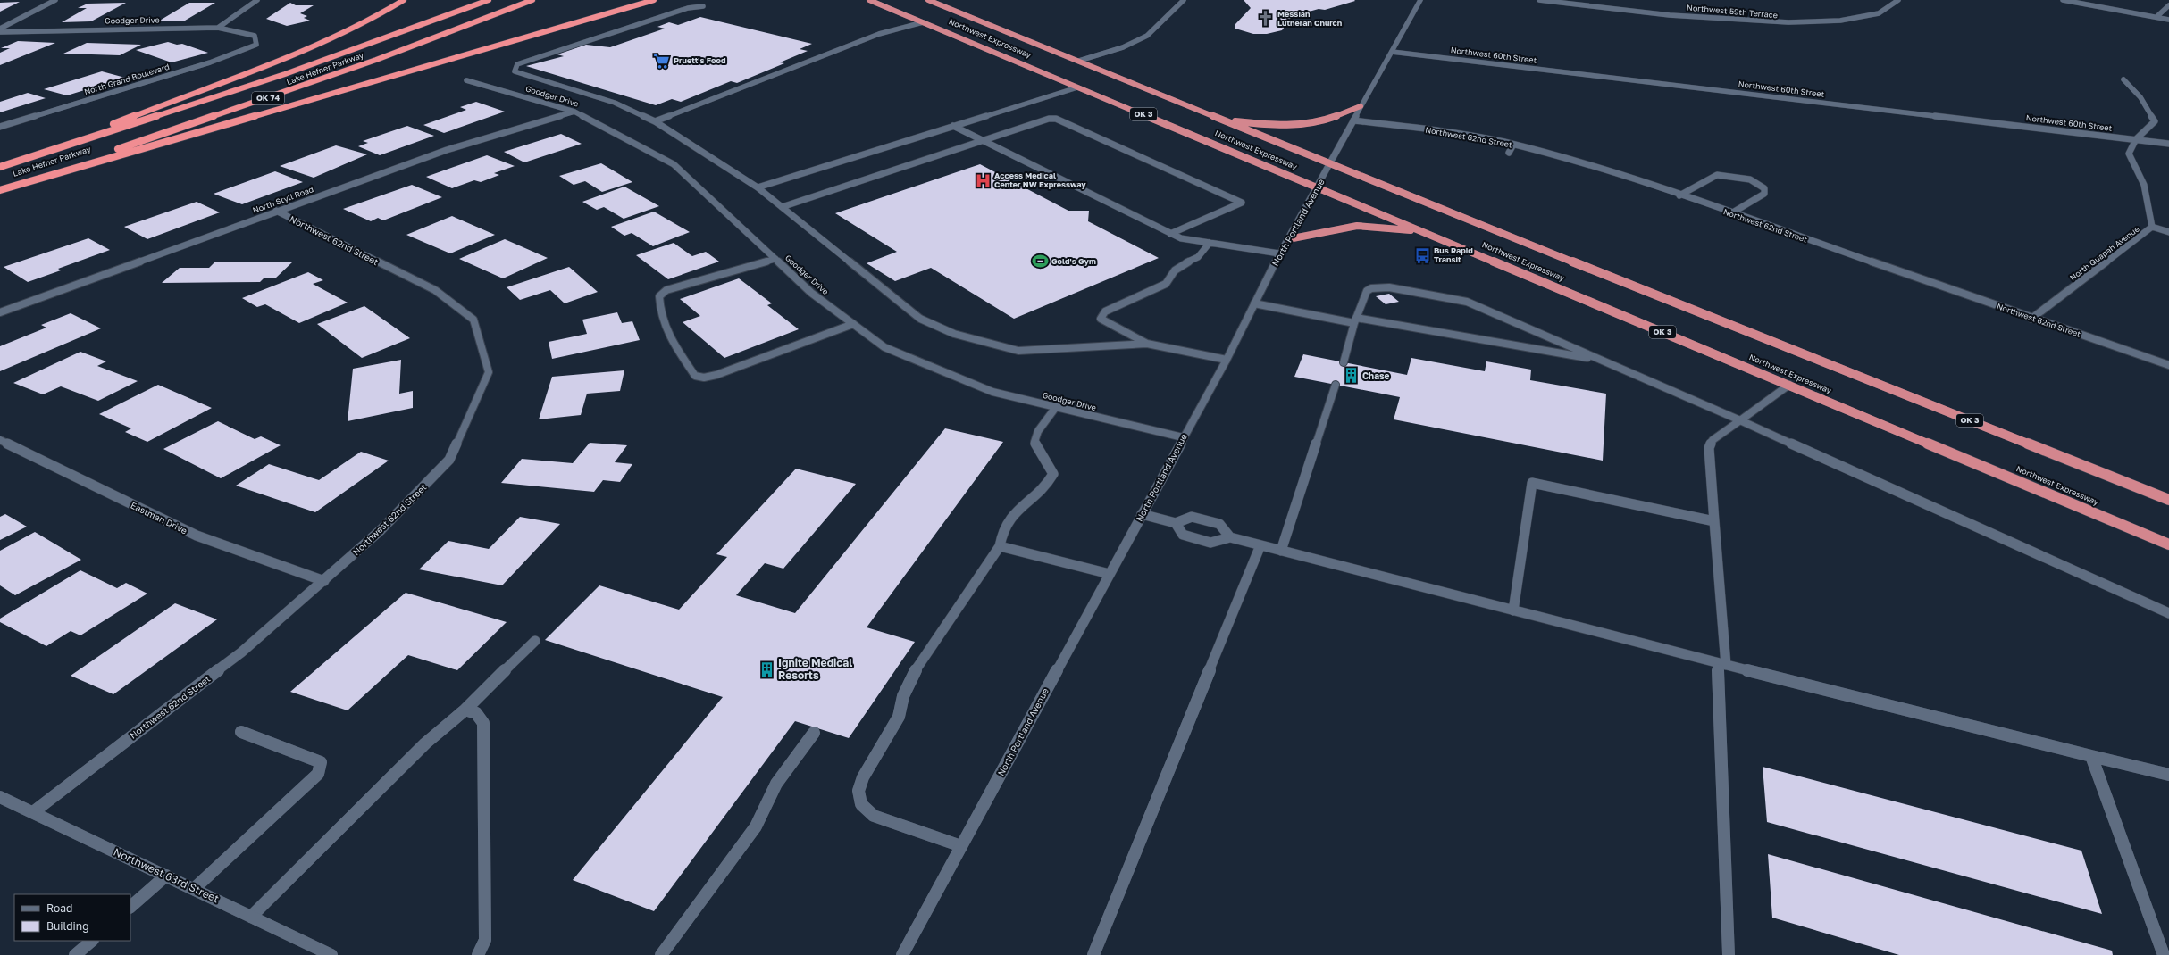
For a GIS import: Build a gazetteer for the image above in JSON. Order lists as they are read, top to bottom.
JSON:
{
  "streets": {
    "highway": [
      "Northwest Expressway",
      "Lake Hefner Parkway",
      "OK 74",
      "OK 3"
    ],
    "street": [
      "Northwest 59th Terrace",
      "Goodger Drive",
      "Northwest 60th Street",
      "North Grand Boulevard",
      "Northwest 62nd Street",
      "North Styll Road",
      "North Portland Avenue",
      "North Quapah Avenue",
      "Eastman Drive",
      "Northwest 63rd Street"
    ]
  },
  "crossings": [
    ["Goodger Drive", "North Grand Boulevard"],
    ["Goodger Drive", "North Styll Road"],
    ["Goodger Drive", "North Portland Avenue"],
    ["Northwest Expressway", "North Portland Avenue"],
    ["Northwest 60th Street", "North Portland Avenue"],
    ["Northwest 60th Street", "North Quapah Avenue"],
    ["Northwest 62nd Street", "North Styll Road"],
    ["Northwest 62nd Street", "North Portland Avenue"],
    ["Northwest 62nd Street", "North Quapah Avenue"],
    ["Northwest 62nd Street", "Eastman Drive"],
    ["Northwest 62nd Street", "Northwest 63rd Street"]
  ],
  "places": {
    "church": ["Messiah Lutheran Church"],
    "supermarket": ["Pruett's Food"],
    "hospital": ["Access Medical Center NW Expressway"],
    "bus stop": ["Bus Rapid Transit"],
    "sports": ["Gold's Gym"],
    "building": ["Chase", "Ignite Medical Resorts"]
  },
  "legend": ["Road", "Building"]
}
